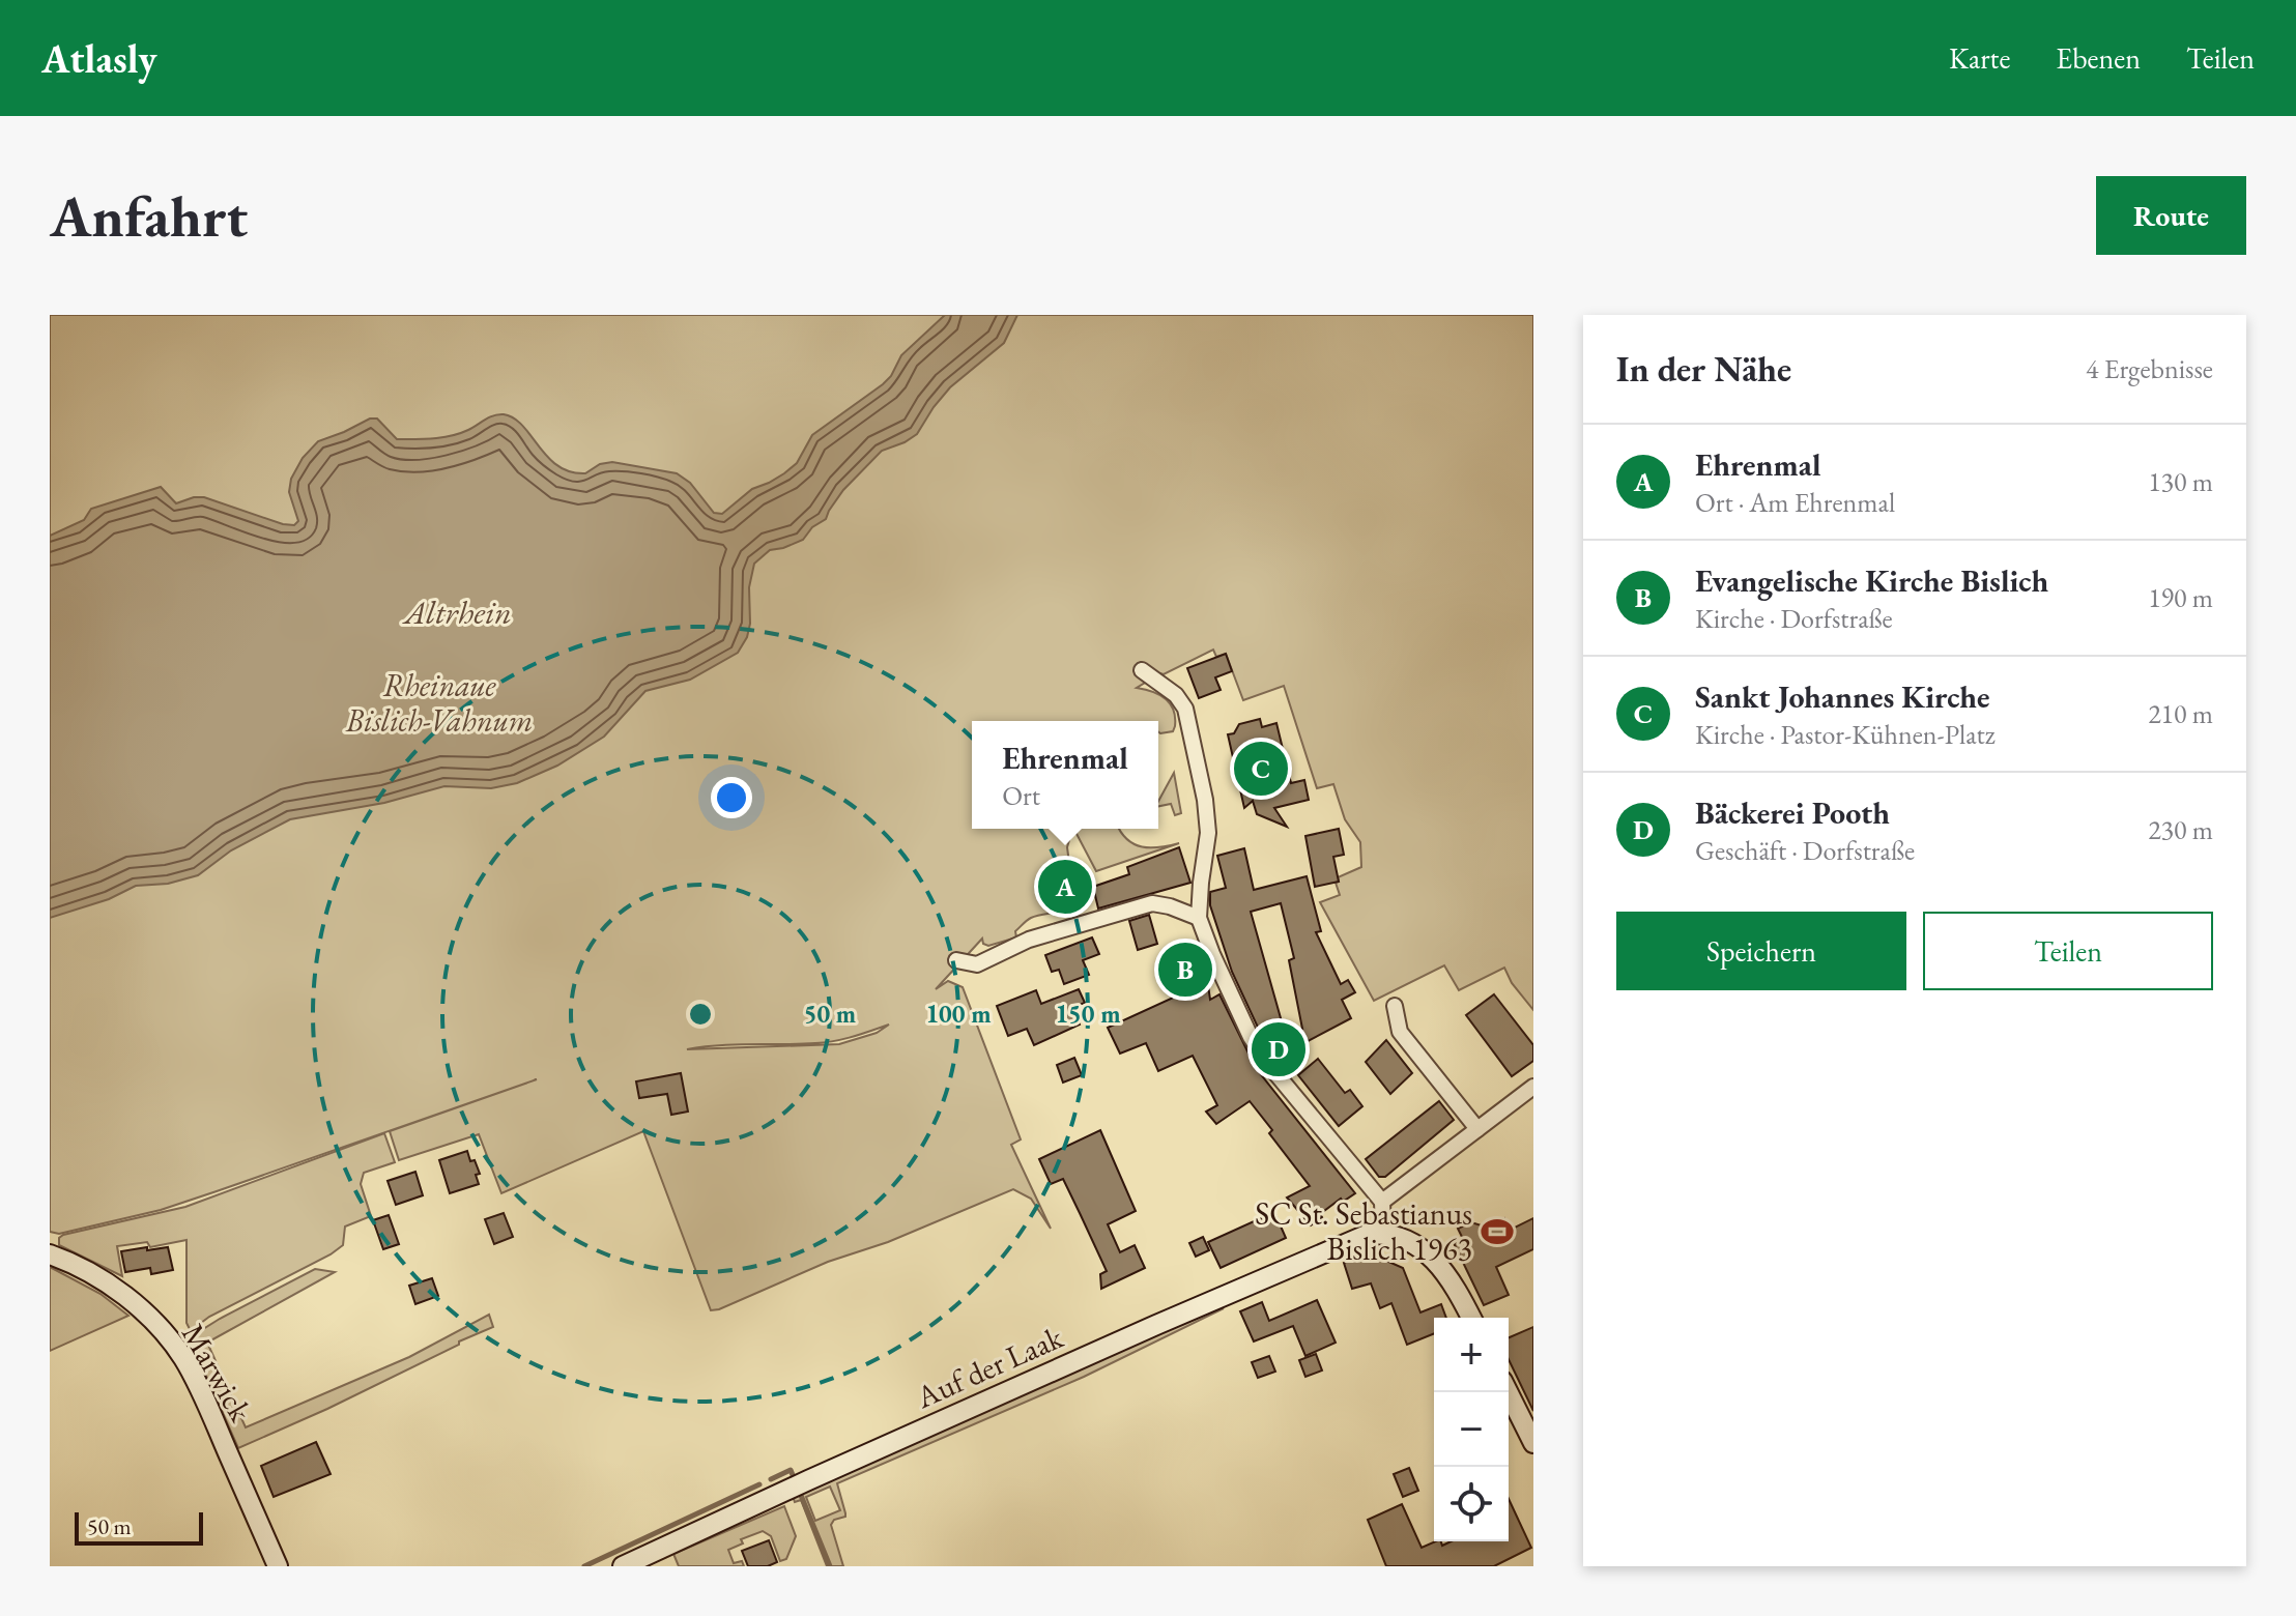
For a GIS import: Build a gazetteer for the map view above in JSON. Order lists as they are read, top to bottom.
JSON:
{
  "streets": {
    "main road": ["Auf der Laak", "Marwick"]
  },
  "water": ["Altrhein"],
  "parks": ["Rheinaue Bislich-Vahnum"],
  "places": {
    "sports": ["SC St. Sebastianus Bislich 1963"]
  },
  "scale_bar": "50 m",
  "page": {
    "header": "Atlasly",
    "nav": ["Karte", "Ebenen", "Teilen"],
    "buttons": [
      "Route",
      ["Speichern", "Teilen"]
    ],
    "title": "Anfahrt",
    "heading": ["In der Nähe", "4 Ergebnisse"],
    "list": [
      {
        "mark": "A",
        "name": "Ehrenmal",
        "note": "Ort · Am Ehrenmal",
        "value": "130 m"
      },
      {
        "mark": "B",
        "name": "Evangelische Kirche Bislich",
        "note": "Kirche · Dorfstraße",
        "value": "190 m"
      },
      {
        "mark": "C",
        "name": "Sankt Johannes Kirche",
        "note": "Kirche · Pastor-Kühnen-Platz",
        "value": "210 m"
      },
      {
        "mark": "D",
        "name": "Bäckerei Pooth",
        "note": "Geschäft · Dorfstraße",
        "value": "230 m"
      }
    ],
    "popup": ["Ehrenmal", "Ort"],
    "pins": [
      "C",
      "A",
      "B",
      "D"
    ],
    "map_buttons": ["+", "−"],
    "scale": "50 m"
  },
  "rings": ["50 m", "100 m", "150 m"]
}
